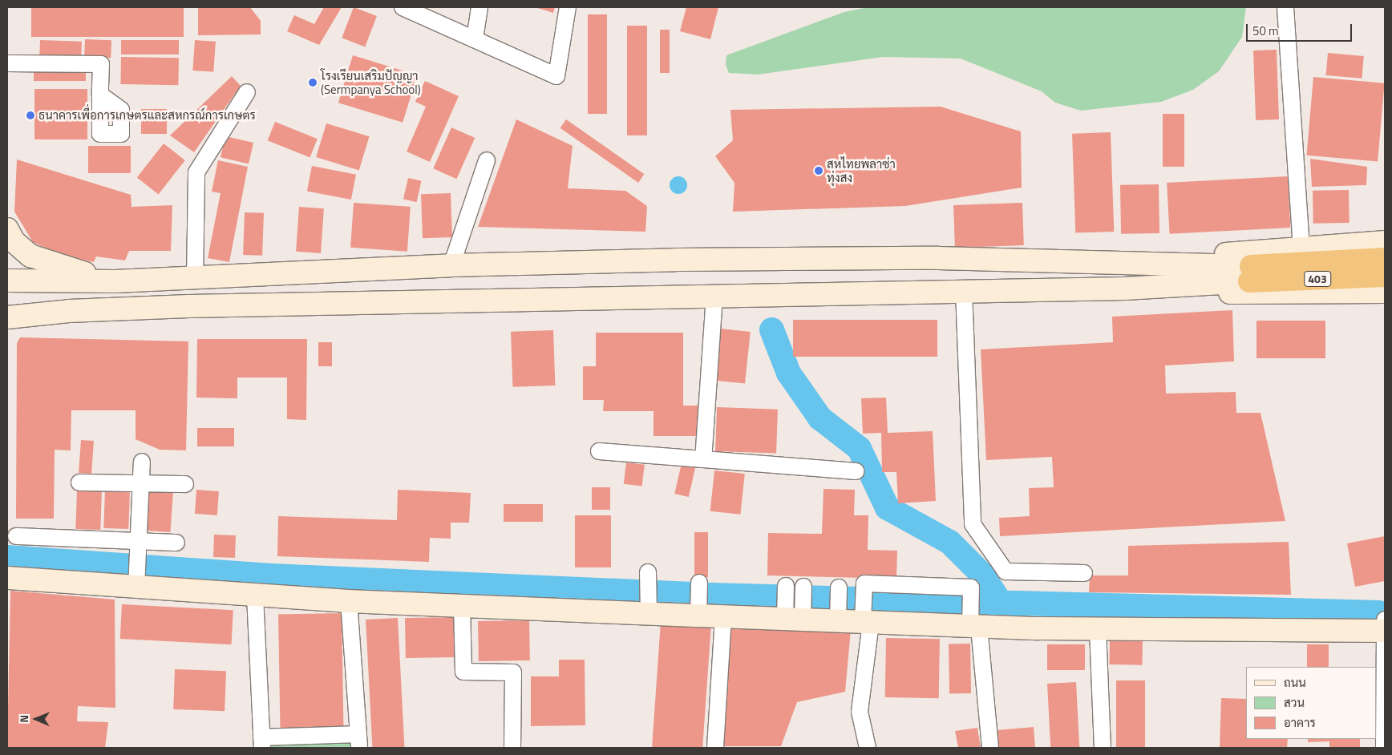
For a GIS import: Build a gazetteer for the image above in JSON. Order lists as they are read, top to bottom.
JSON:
{
  "streets": {
    "highway": ["403"]
  },
  "places": ["โรงเรียนเสริมปัญญา (Sermpanya School)", "ธนาคารเพื่อการเกษตรและสหกรณ์การเกษตร", "สหไทยพลาซ่า ทุ่งสง"],
  "legend": ["ถนน", "สวน", "อาคาร"],
  "scale_bar": "50 m",
  "north": "left"
}
